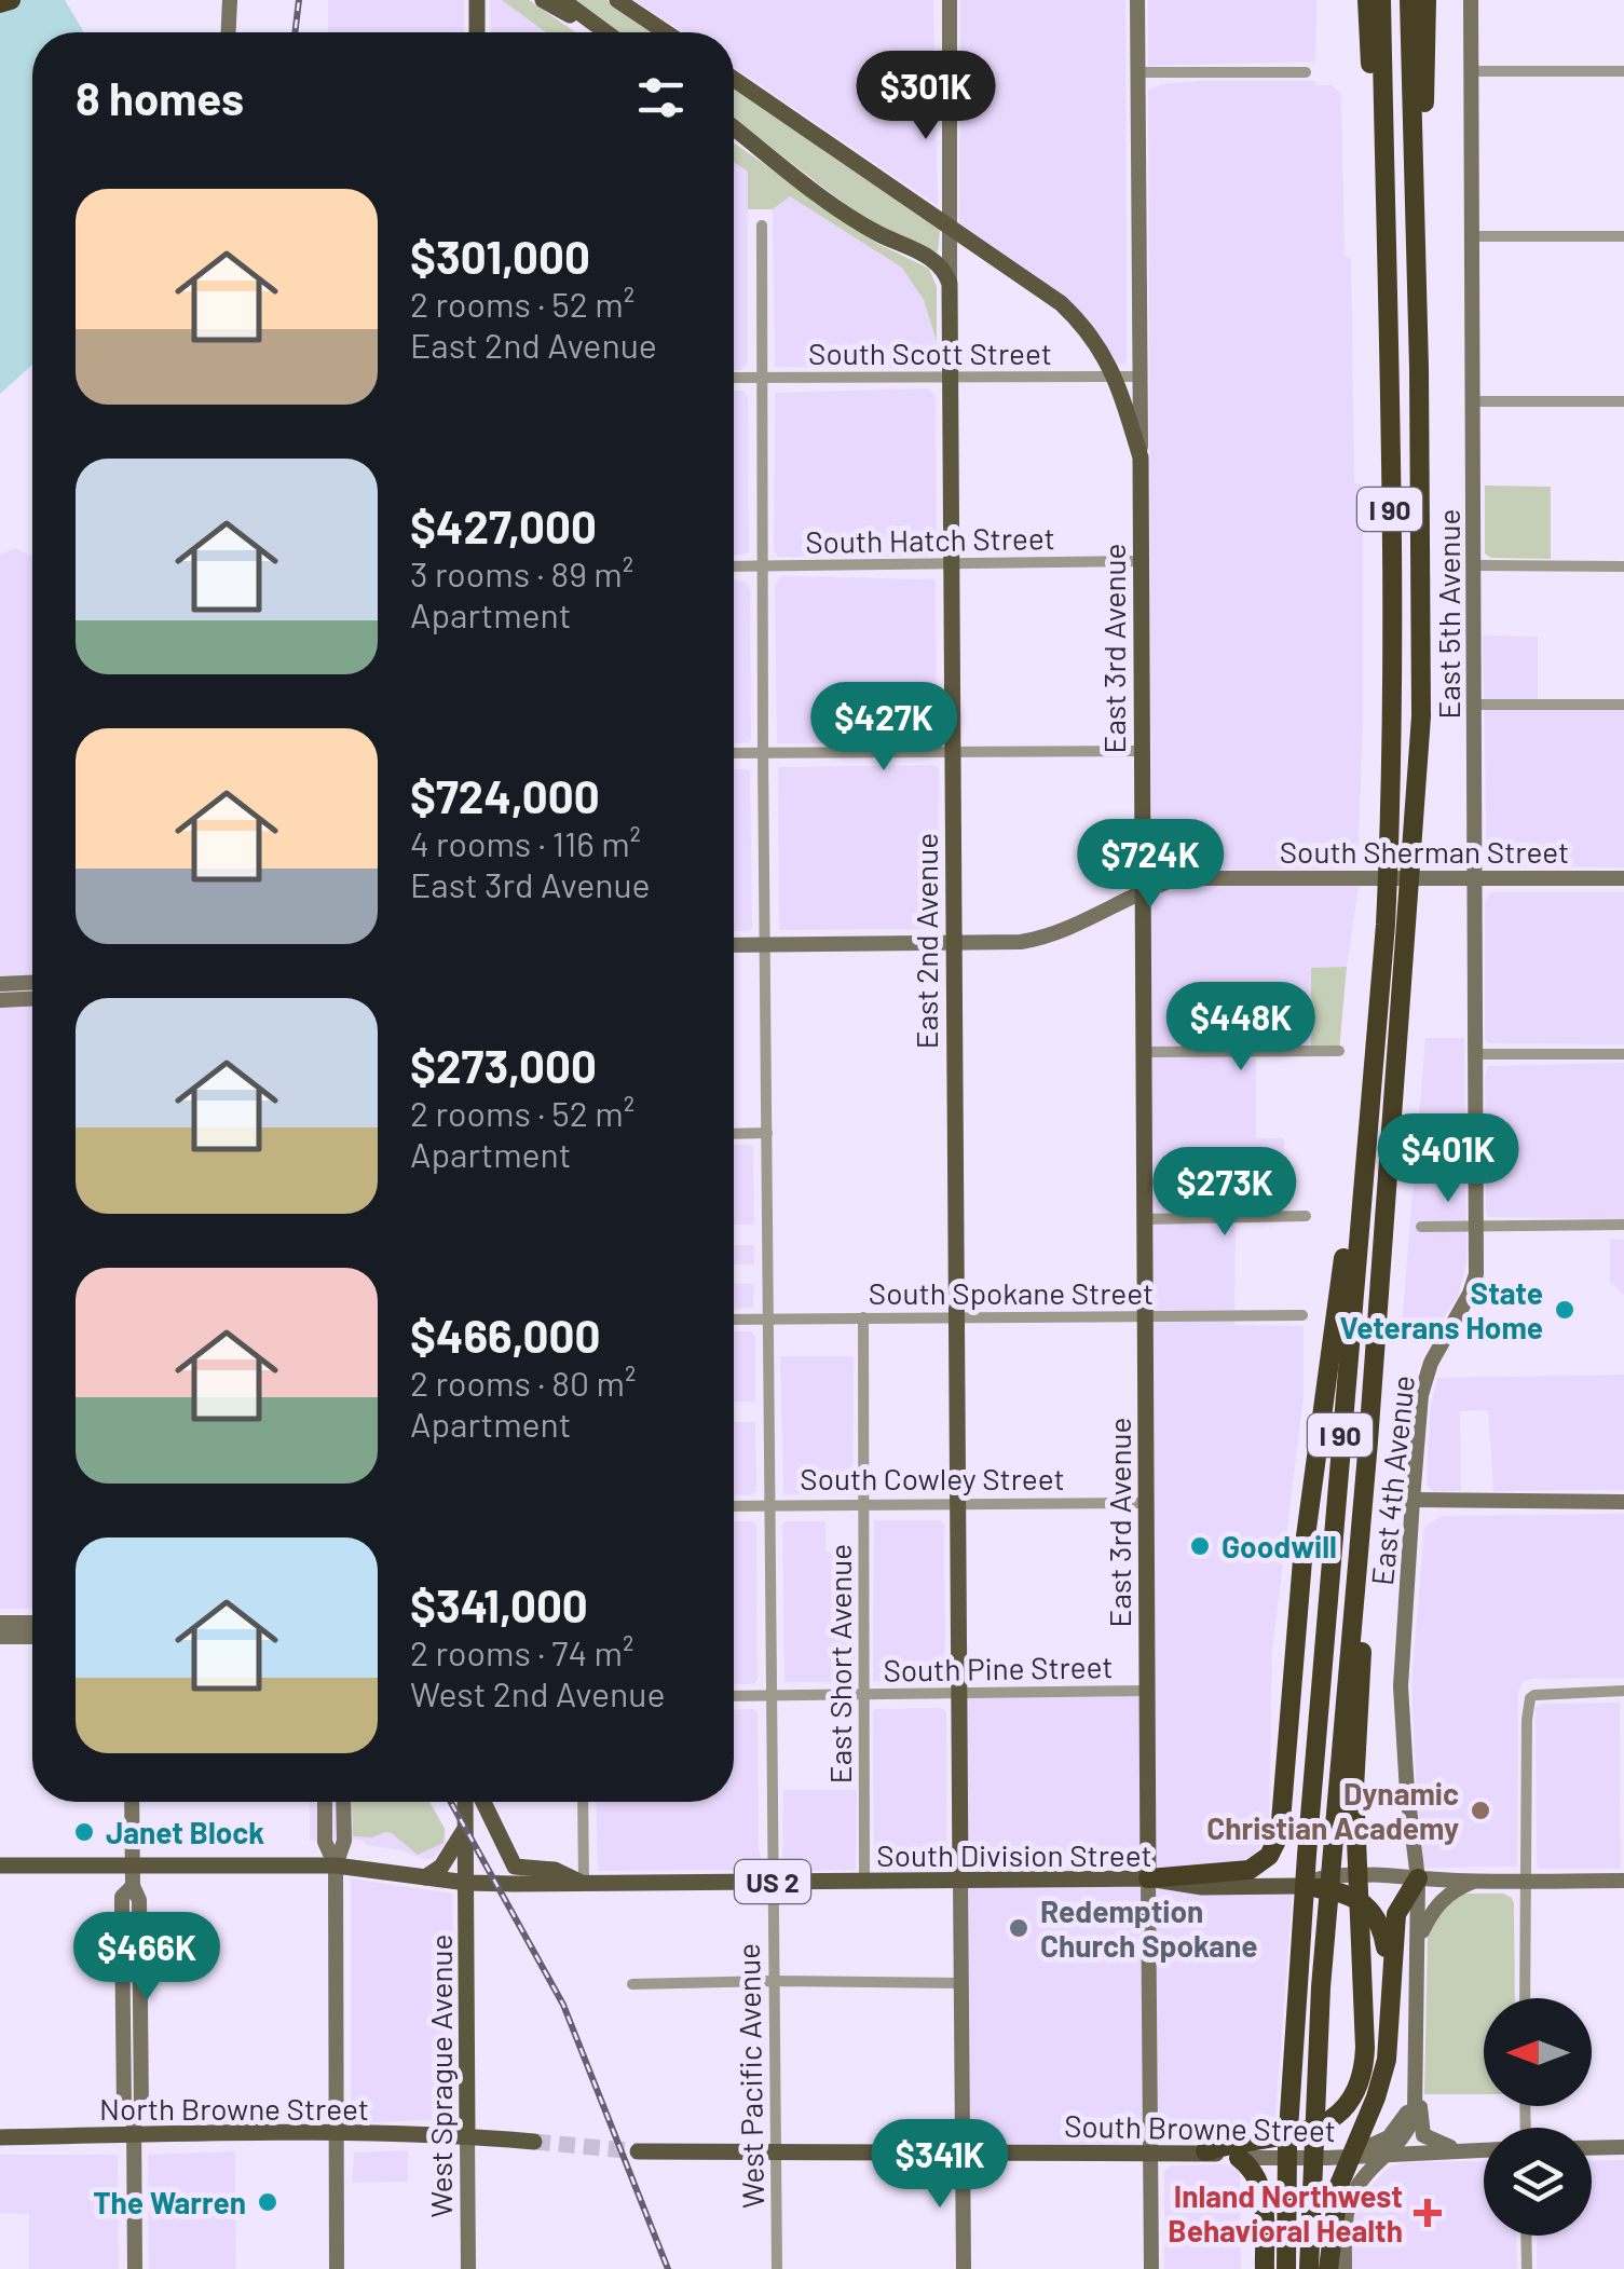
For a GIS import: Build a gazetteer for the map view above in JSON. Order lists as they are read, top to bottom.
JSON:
{
  "streets": {
    "highway": ["I 90", "US 2"],
    "main road": [
      "East 3rd Avenue",
      "East 2nd Avenue",
      "South Division Street",
      "West Sprague Avenue",
      "North Browne Street",
      "South Browne Street"
    ],
    "street": [
      "South Scott Street",
      "South Hatch Street",
      "East 5th Avenue",
      "South Sherman Street",
      "South Spokane Street",
      "South Cowley Street",
      "East 4th Avenue",
      "East Short Avenue",
      "South Pine Street",
      "West Pacific Avenue"
    ]
  },
  "crossings": [
    ["South Scott Street", "East 3rd Avenue"],
    ["South Scott Street", "East 2nd Avenue"],
    ["South Scott Street", "West Pacific Avenue"],
    ["South Hatch Street", "East 3rd Avenue"],
    ["South Hatch Street", "East 2nd Avenue"],
    ["South Hatch Street", "West Pacific Avenue"],
    ["East 5th Avenue", "South Sherman Street"],
    ["East 5th Avenue", "East 4th Avenue"],
    ["East 3rd Avenue", "South Sherman Street"],
    ["East 3rd Avenue", "South Spokane Street"],
    ["East 3rd Avenue", "South Cowley Street"],
    ["East 3rd Avenue", "South Pine Street"],
    ["East 3rd Avenue", "South Division Street"],
    ["South Sherman Street", "East 2nd Avenue"],
    ["South Sherman Street", "West Pacific Avenue"],
    ["East 2nd Avenue", "South Spokane Street"],
    ["East 2nd Avenue", "South Cowley Street"],
    ["East 2nd Avenue", "South Pine Street"],
    ["East 2nd Avenue", "South Division Street"],
    ["South Spokane Street", "East Short Avenue"],
    ["South Spokane Street", "West Pacific Avenue"],
    ["South Cowley Street", "East Short Avenue"],
    ["South Cowley Street", "West Pacific Avenue"],
    ["East 4th Avenue", "South Division Street"],
    ["East Short Avenue", "South Pine Street"],
    ["East Short Avenue", "South Division Street"],
    ["South Pine Street", "West Pacific Avenue"],
    ["South Division Street", "US 2"],
    ["South Division Street", "West Sprague Avenue"],
    ["South Division Street", "West Pacific Avenue"],
    ["US 2", "West Sprague Avenue"],
    ["West Sprague Avenue", "North Browne Street"],
    ["West Pacific Avenue", "South Browne Street"]
  ],
  "places": {
    "other": [
      "State Veterans Home",
      "Goodwill",
      "Dynamic Christian Academy",
      "Janet Block",
      "Redemption Church Spokane",
      "The Warren"
    ],
    "health": ["Inland Northwest Behavioral Health"]
  },
  "north": "left",
  "page": {
    "heading": "8 homes",
    "price": [
      "$301K",
      "$427K",
      "$724K",
      "$448K",
      "$401K",
      "$273K",
      "$466K",
      "$341K"
    ],
    "list": [
      {
        "name": "$301,000",
        "note": "2 rooms · 52 m² · East 2nd Avenue"
      },
      {
        "name": "$427,000",
        "note": "3 rooms · 89 m² · Apartment"
      },
      {
        "name": "$724,000",
        "note": "4 rooms · 116 m² · East 3rd Avenue"
      },
      {
        "name": "$273,000",
        "note": "2 rooms · 52 m² · Apartment"
      },
      {
        "name": "$466,000",
        "note": "2 rooms · 80 m² · Apartment"
      },
      {
        "name": "$341,000",
        "note": "2 rooms · 74 m² · West 2nd Avenue"
      }
    ]
  }
}
